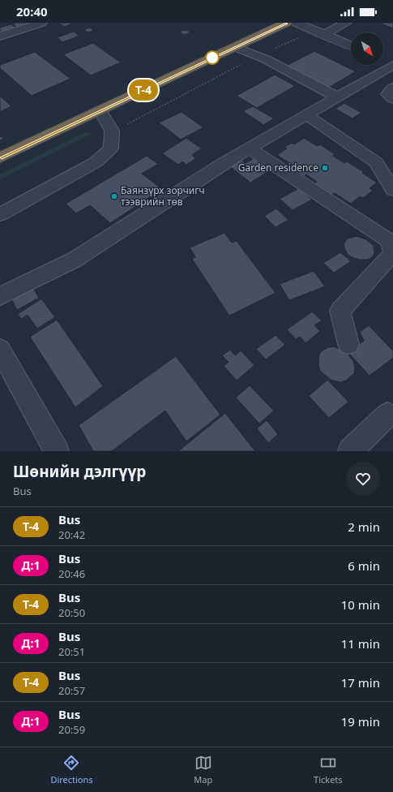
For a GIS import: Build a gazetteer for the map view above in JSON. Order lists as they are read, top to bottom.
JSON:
{
  "places": ["Garden residence", "Баянзүрх зорчигч тээврийн төв"],
  "lines": ["bus line Т-4"],
  "north": "bottom right",
  "page": {
    "status": "20:40",
    "on_map": "Т-4",
    "heading": ["Шөнийн дэлгүүр", "Bus"],
    "list": [
      {
        "mark": "Т-4",
        "name": "Bus",
        "note": "20:42",
        "value": "2 min"
      },
      {
        "mark": "Д:1",
        "name": "Bus",
        "note": "20:46",
        "value": "6 min"
      },
      {
        "mark": "Т-4",
        "name": "Bus",
        "note": "20:50",
        "value": "10 min"
      },
      {
        "mark": "Д:1",
        "name": "Bus",
        "note": "20:51",
        "value": "11 min"
      },
      {
        "mark": "Т-4",
        "name": "Bus",
        "note": "20:57",
        "value": "17 min"
      },
      {
        "mark": "Д:1",
        "name": "Bus",
        "note": "20:59",
        "value": "19 min"
      }
    ],
    "tabs": ["Directions", "Map", "Tickets"]
  }
}
